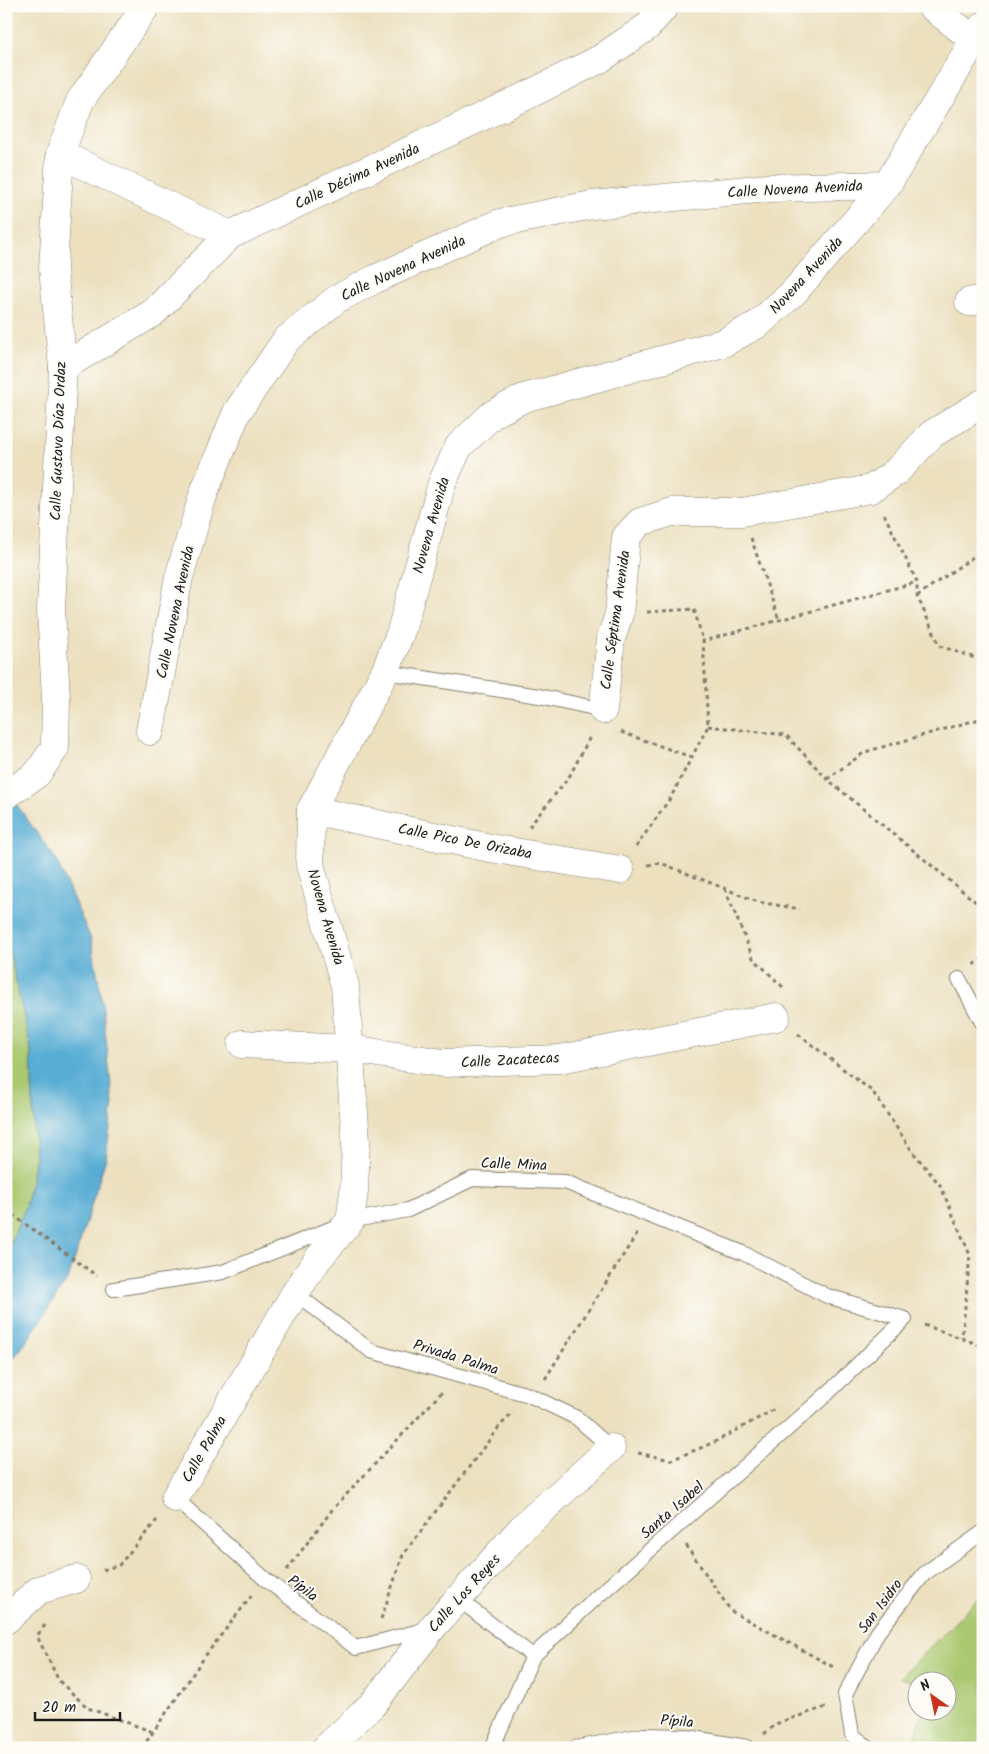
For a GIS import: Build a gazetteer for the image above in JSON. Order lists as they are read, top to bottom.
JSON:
{
  "streets": {
    "street": [
      "Calle Décima Avenida",
      "Calle Novena Avenida",
      "Novena Avenida",
      "Calle Gustavo Díaz Ordaz",
      "Calle Séptima Avenida",
      "Calle Pico De Orizaba",
      "Calle Zacatecas",
      "Calle Palma",
      "Calle Los Reyes"
    ],
    "lane": [
      "Calle Mina",
      "Privada Palma",
      "Santa Isabel",
      "Pípila",
      "San Isidro"
    ]
  },
  "crossings": [
    ["Calle Décima Avenida", "Calle Gustavo Díaz Ordaz"],
    ["Calle Novena Avenida", "Novena Avenida"],
    ["Novena Avenida", "Calle Pico De Orizaba"],
    ["Novena Avenida", "Calle Zacatecas"],
    ["Novena Avenida", "Calle Mina"],
    ["Novena Avenida", "Calle Palma"],
    ["Calle Mina", "Calle Palma"],
    ["Calle Mina", "Santa Isabel"],
    ["Privada Palma", "Calle Palma"],
    ["Privada Palma", "Calle Los Reyes"],
    ["Calle Palma", "Pípila"],
    ["Pípila", "Calle Los Reyes"]
  ],
  "scale_bar": "20 m",
  "north": "top left"
}
